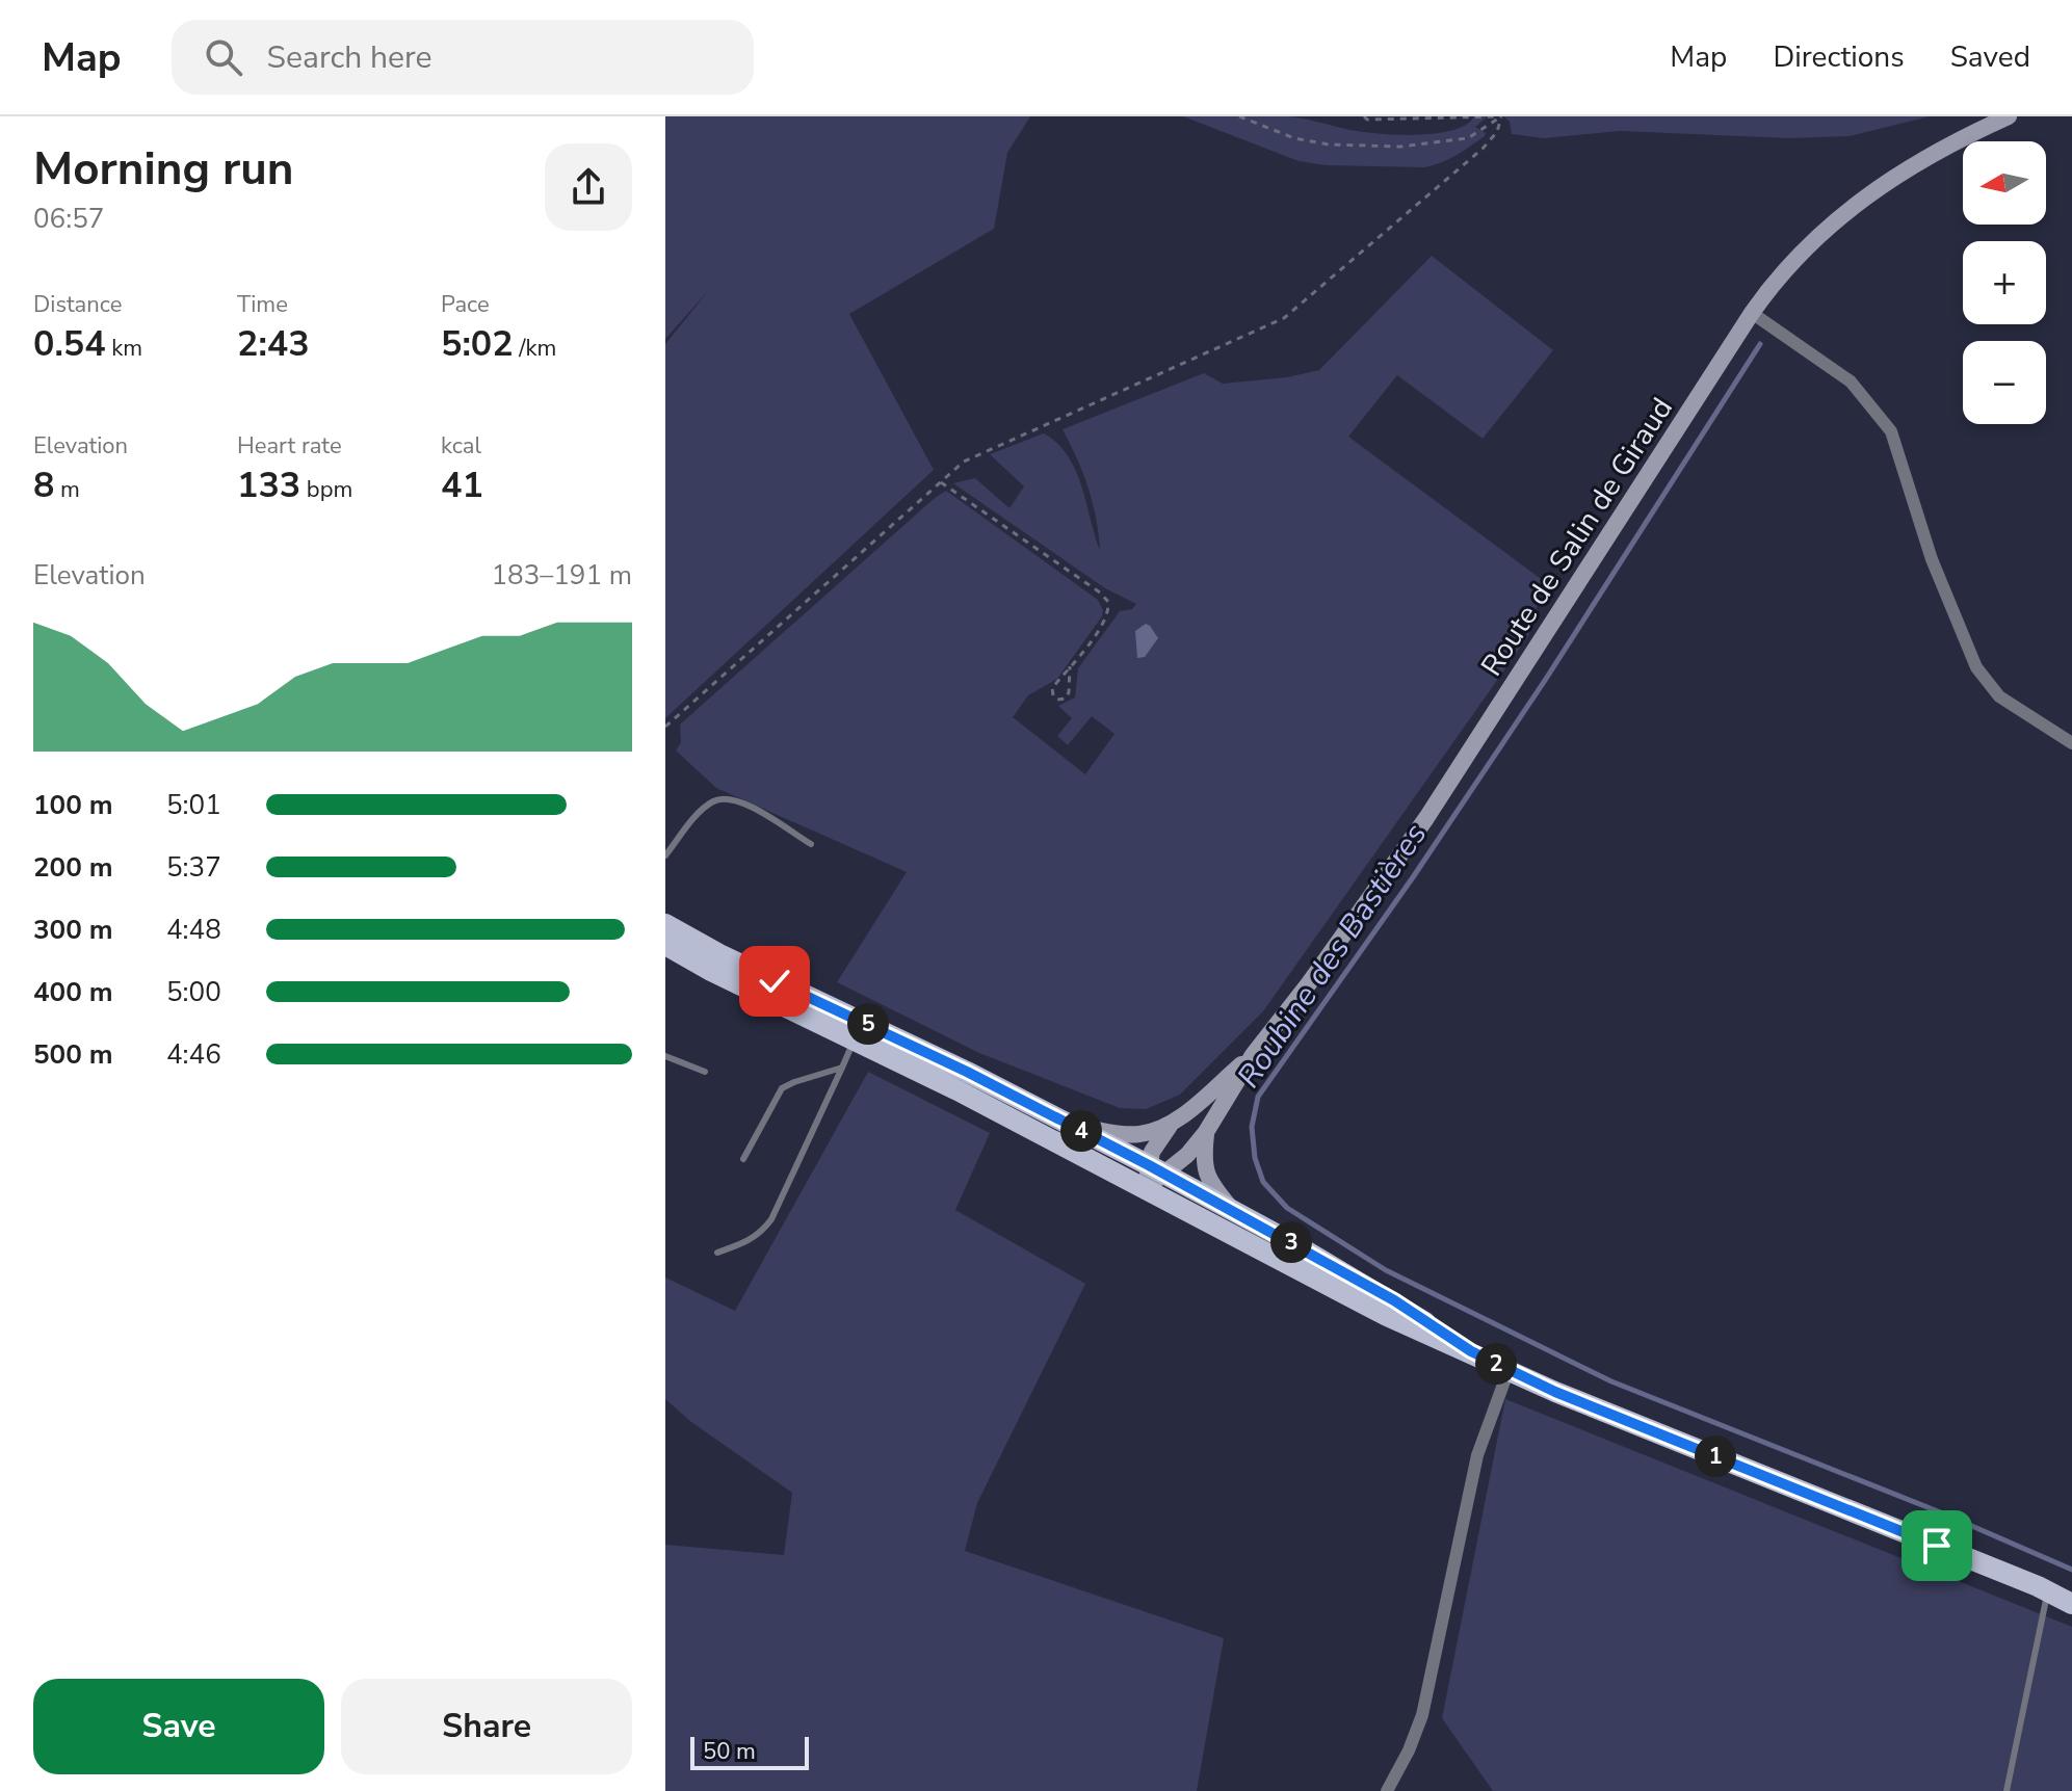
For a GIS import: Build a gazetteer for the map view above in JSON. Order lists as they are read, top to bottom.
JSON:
{
  "streets": {
    "main road": ["Route de Salin de Giraud"]
  },
  "water": ["Roubine des Bastières"],
  "scale_bar": "50 m",
  "north": "left",
  "page": {
    "header": "Map",
    "search": "Search here",
    "nav": ["Map", "Directions", "Saved"],
    "heading": ["Morning run", "06:57"],
    "map_buttons": ["+", "−"],
    "stats": [
      ["Distance", "0.54 km"],
      ["Time", "2:43"],
      ["Pace", "5:02 /km"],
      ["Elevation", "8 m"],
      ["Heart rate", "133 bpm"],
      ["kcal", "41"]
    ],
    "chart": ["Elevation", "183–191 m"],
    "list": [
      {
        "name": "100 m",
        "note": "5:01"
      },
      {
        "name": "200 m",
        "note": "5:37"
      },
      {
        "name": "300 m",
        "note": "4:48"
      },
      {
        "name": "400 m",
        "note": "5:00"
      },
      {
        "name": "500 m",
        "note": "4:46"
      }
    ],
    "pins": [
      "5",
      "4",
      "3",
      "2",
      "1"
    ],
    "buttons": ["Save", "Share"],
    "scale": "50 m"
  }
}
